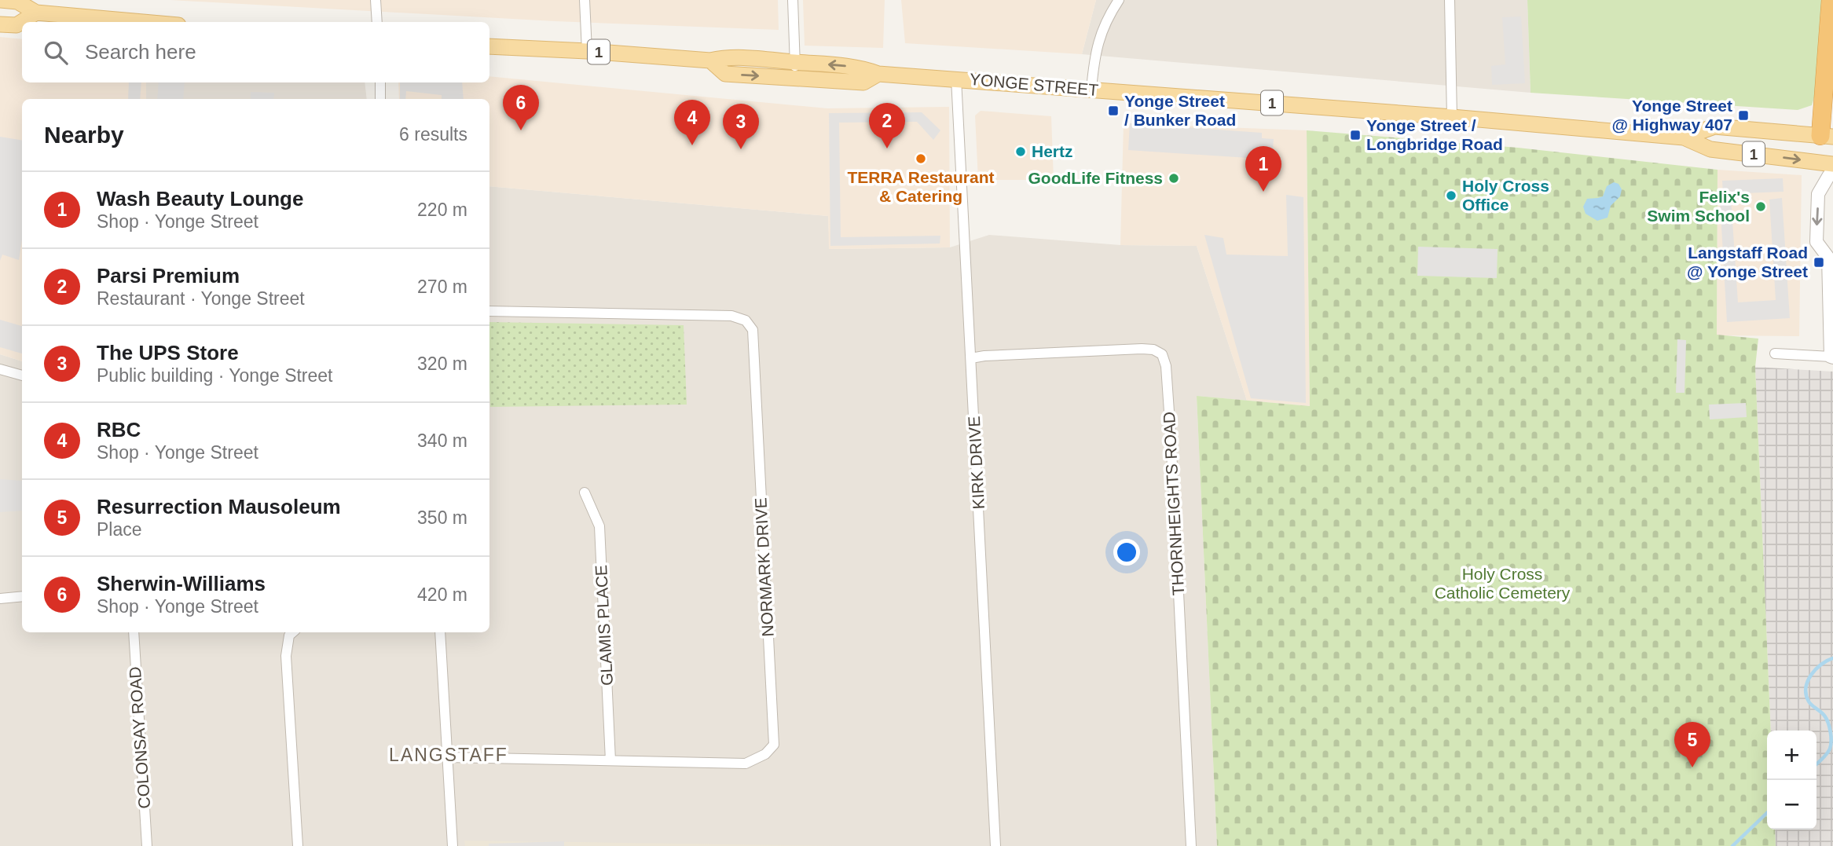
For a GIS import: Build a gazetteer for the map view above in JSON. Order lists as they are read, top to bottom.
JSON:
{
  "streets": {
    "main road": ["1", "YONGE STREET"],
    "street": [
      "KIRK DRIVE",
      "THORNHEIGHTS ROAD",
      "NORMARK DRIVE",
      "GLAMIS PLACE",
      "COLONSAY ROAD"
    ]
  },
  "crossings": [
    ["YONGE STREET", "KIRK DRIVE"],
    ["KIRK DRIVE", "THORNHEIGHTS ROAD"],
    ["NORMARK DRIVE", "GLAMIS PLACE"]
  ],
  "districts": ["LANGSTAFF"],
  "parks": ["Holy Cross Catholic Cemetery"],
  "places": {
    "transit": [
      "Yonge Street / Bunker Road",
      "Yonge Street @ Highway 407",
      "Yonge Street / Longbridge Road",
      "Langstaff Road @ Yonge Street"
    ],
    "other": [
      "Hertz",
      "TERRA Restaurant & Catering",
      "GoodLife Fitness",
      "Holy Cross Office",
      "Felix's Swim School"
    ]
  },
  "page": {
    "search": "Search here",
    "pins": [
      "6",
      "4",
      "2",
      "3",
      "1",
      "5"
    ],
    "heading": ["Nearby", "6 results"],
    "list": [
      {
        "mark": "1",
        "name": "Wash Beauty Lounge",
        "note": "Shop · Yonge Street",
        "value": "220 m"
      },
      {
        "mark": "2",
        "name": "Parsi Premium",
        "note": "Restaurant · Yonge Street",
        "value": "270 m"
      },
      {
        "mark": "3",
        "name": "The UPS Store",
        "note": "Public building · Yonge Street",
        "value": "320 m"
      },
      {
        "mark": "4",
        "name": "RBC",
        "note": "Shop · Yonge Street",
        "value": "340 m"
      },
      {
        "mark": "5",
        "name": "Resurrection Mausoleum",
        "note": "Place",
        "value": "350 m"
      },
      {
        "mark": "6",
        "name": "Sherwin-Williams",
        "note": "Shop · Yonge Street",
        "value": "420 m"
      }
    ],
    "map_buttons": ["+", "−"]
  }
}
